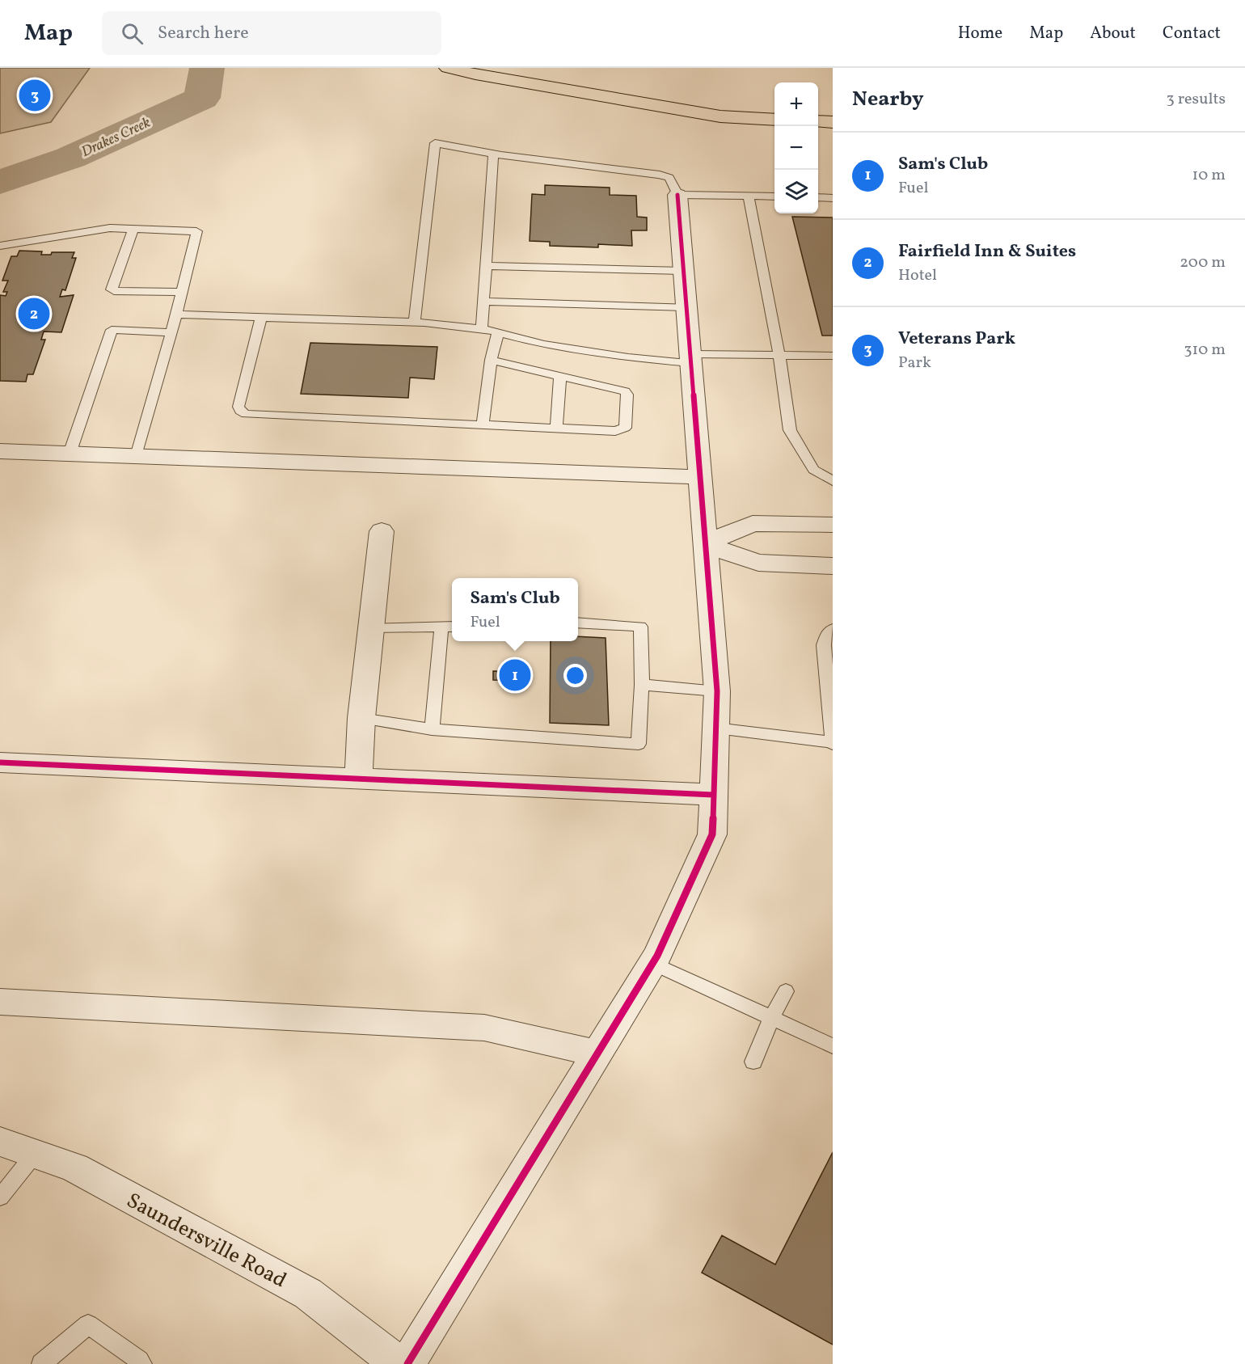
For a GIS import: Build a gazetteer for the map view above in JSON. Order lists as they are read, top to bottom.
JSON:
{
  "streets": {
    "street": ["Saundersville Road"]
  },
  "water": ["Drakes Creek"],
  "page": {
    "header": "Map",
    "search": "Search here",
    "nav": [
      "Home",
      "Map",
      "About",
      "Contact"
    ],
    "heading": ["Nearby", "3 results"],
    "pins": ["3", "2", "1"],
    "map_buttons": ["+", "−"],
    "list": [
      {
        "mark": "1",
        "name": "Sam's Club",
        "note": "Fuel",
        "value": "10 m"
      },
      {
        "mark": "2",
        "name": "Fairfield Inn & Suites",
        "note": "Hotel",
        "value": "200 m"
      },
      {
        "mark": "3",
        "name": "Veterans Park",
        "note": "Park",
        "value": "310 m"
      }
    ],
    "popup": ["Sam's Club", "Fuel"]
  }
}
